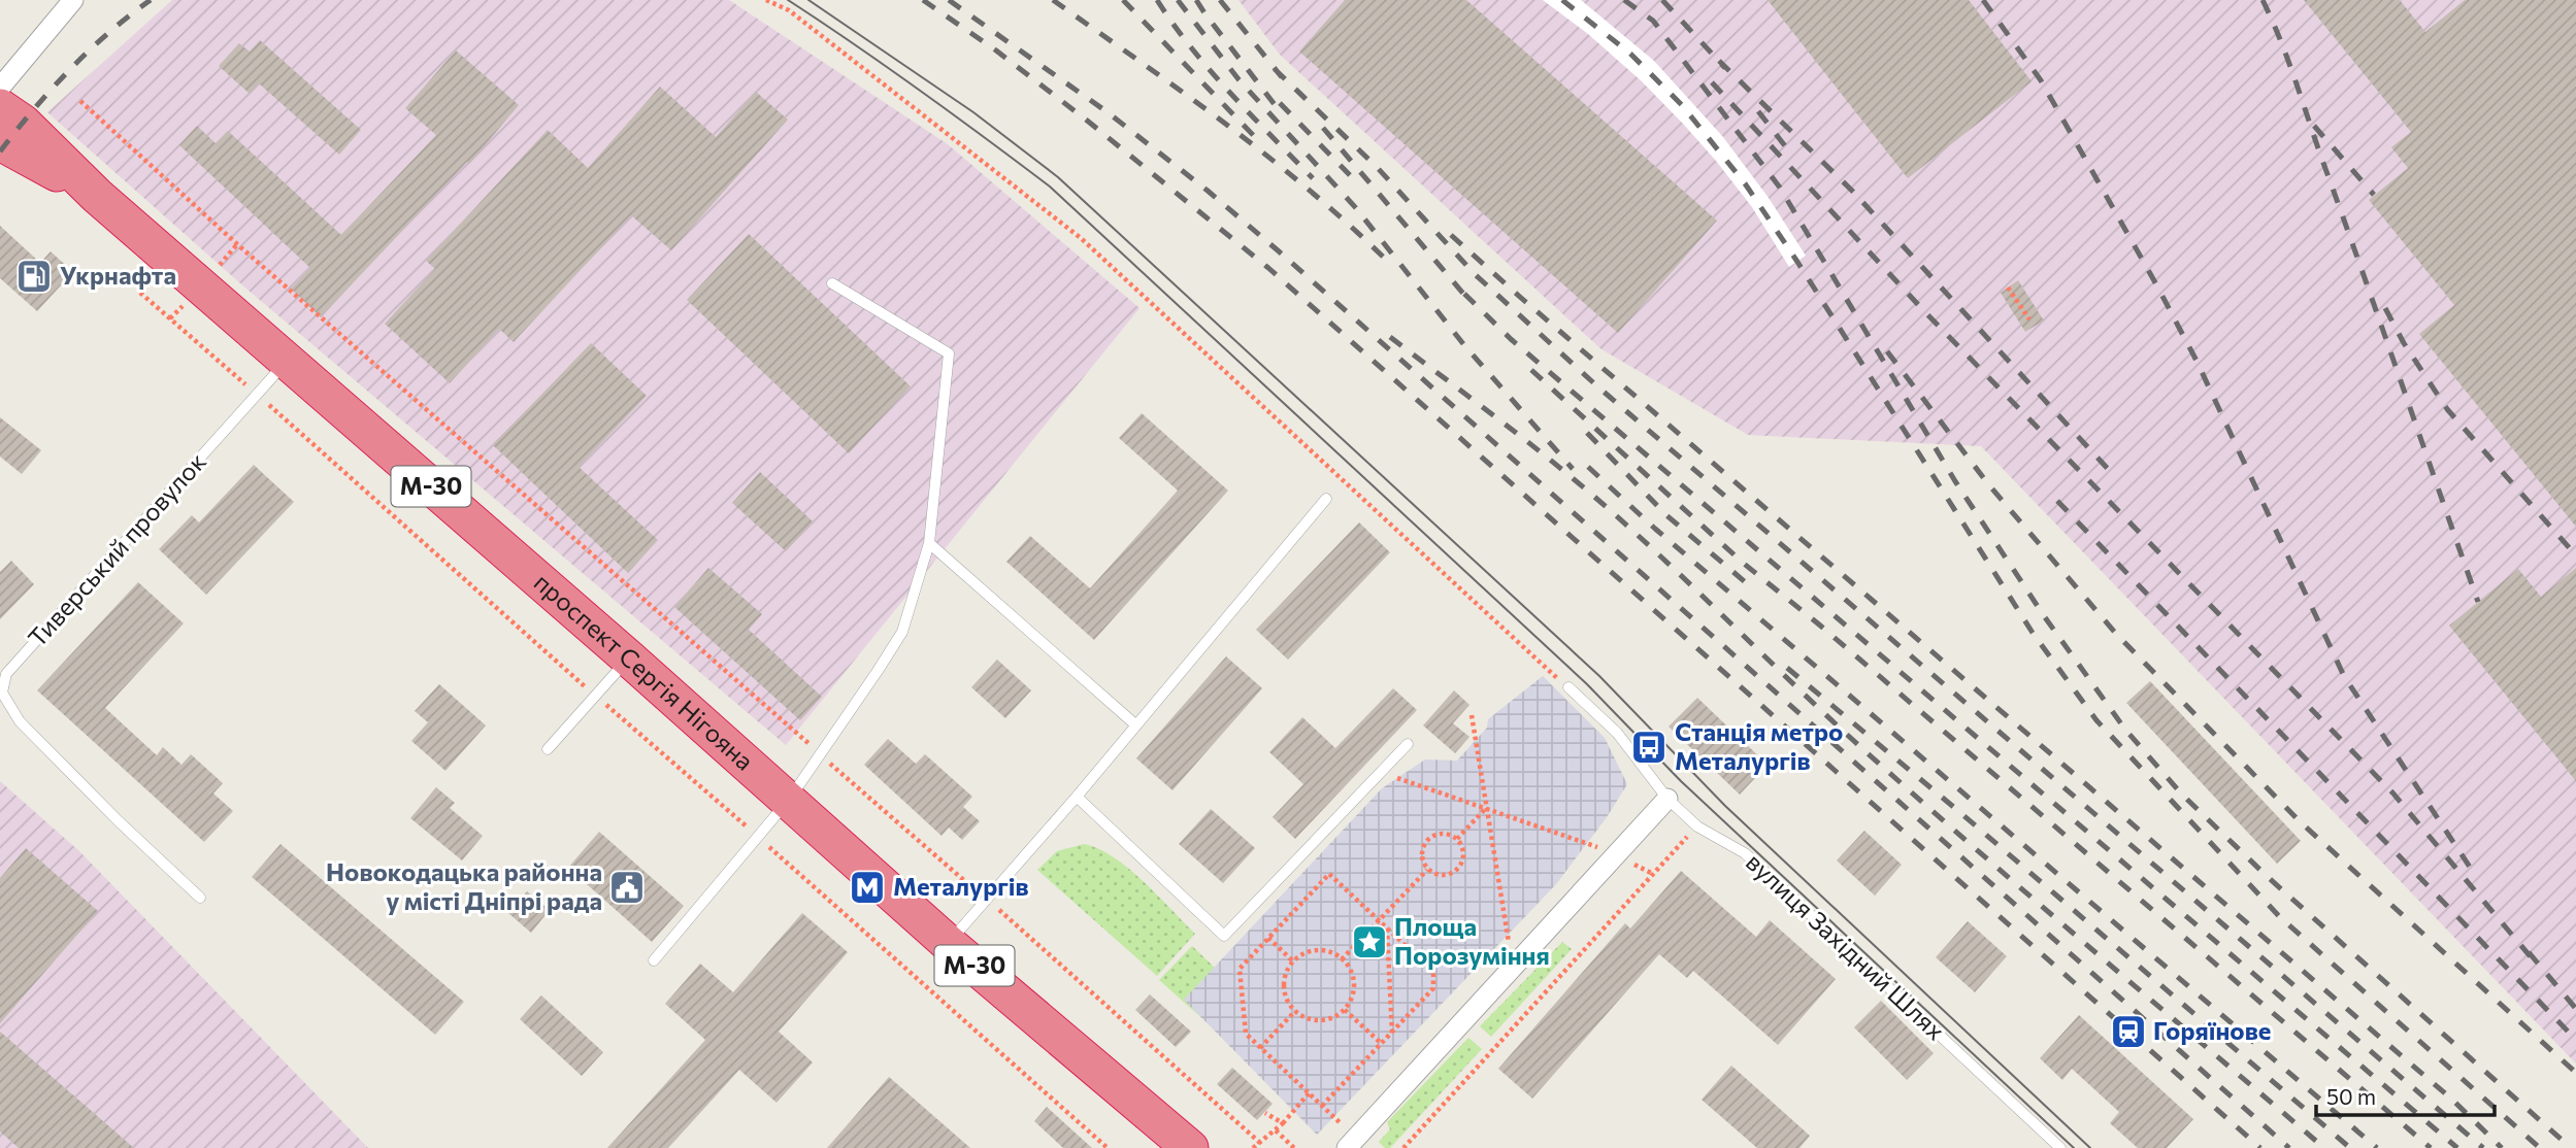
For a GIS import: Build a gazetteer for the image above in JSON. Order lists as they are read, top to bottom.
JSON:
{
  "streets": {
    "highway": ["М-30", "проспект Сергія Нігояна"],
    "lane": ["Тиверський провулок", "вулиця Західний Шлях"]
  },
  "crossings": [
    ["Тиверський провулок", "проспект Сергія Нігояна"]
  ],
  "places": {
    "fuel station": ["Укрнафта"],
    "bus stop": ["Станція метро Металургів"],
    "public building": ["Новокодацька районна у місті Дніпрі рада"],
    "metro station": ["Металургів"],
    "place": ["Площа Порозуміння"],
    "station": ["Горяїнове"]
  },
  "scale_bar": "50 m"
}
